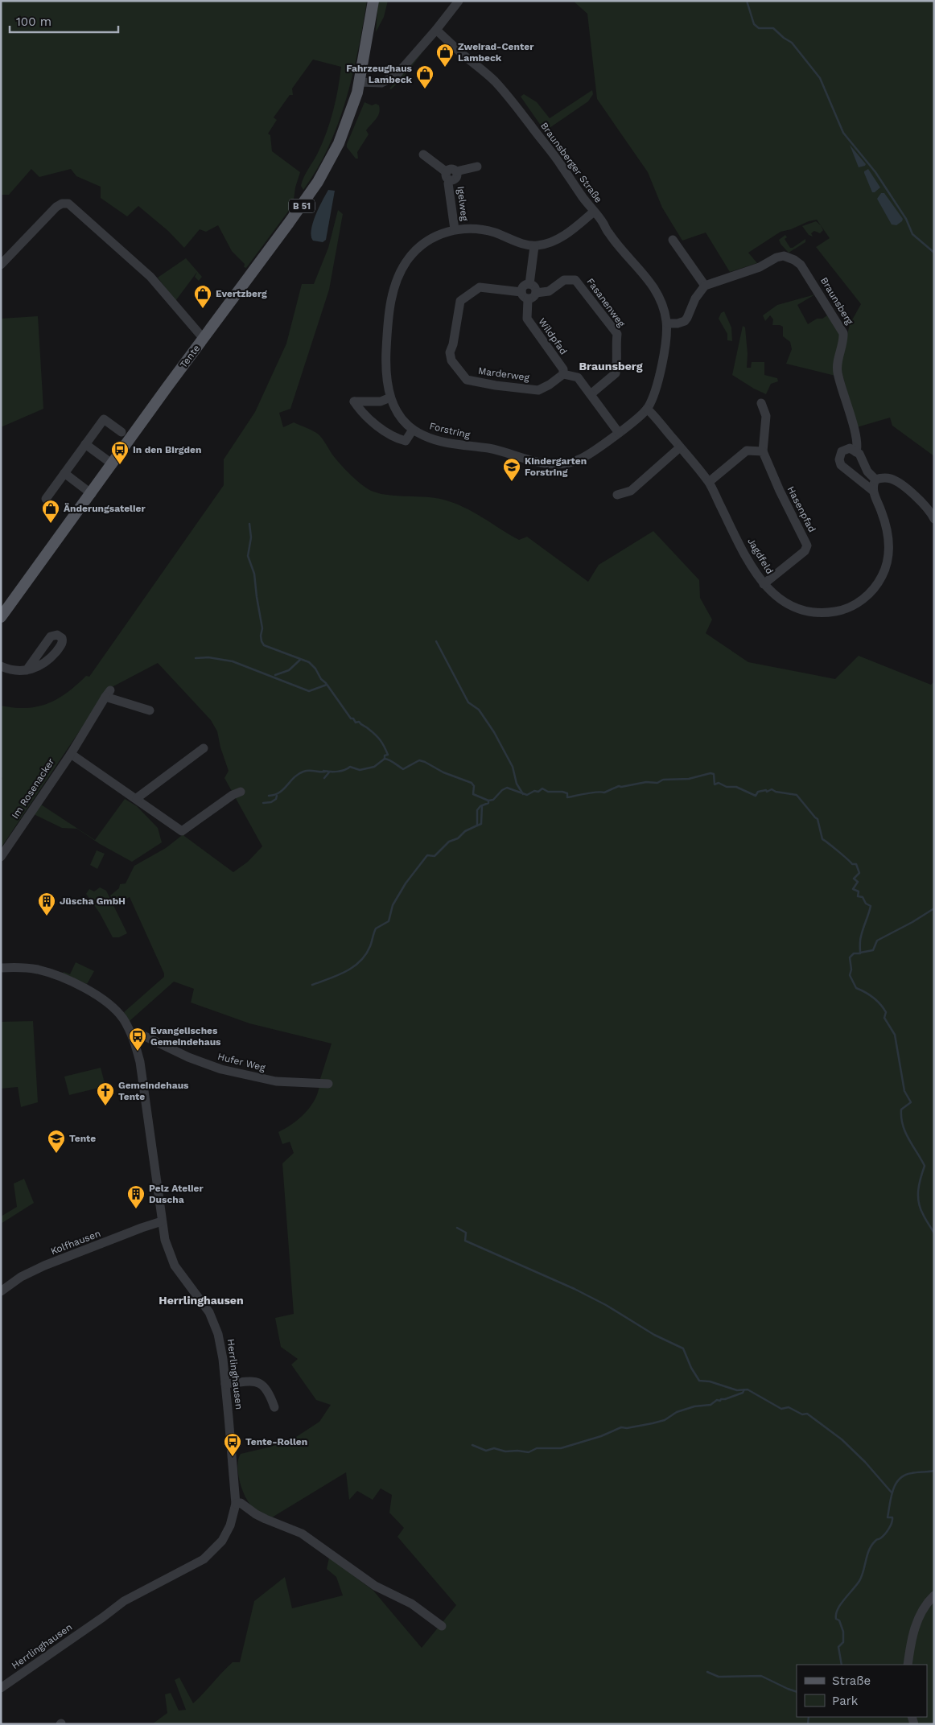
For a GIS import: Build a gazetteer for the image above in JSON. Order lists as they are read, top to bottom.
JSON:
{
  "streets": {
    "main road": ["B 51", "Tente"],
    "street": [
      "Braunsberger Straße",
      "Igelweg",
      "Braunsberg",
      "Fasanenweg",
      "Wildpfad",
      "Marderweg",
      "Forstring",
      "Hasenpfad",
      "Jagdfeld",
      "Im Rosenacker",
      "Hufer Weg",
      "Kolfhausen",
      "Herrlinghausen"
    ]
  },
  "crossings": [
    ["Braunsberger Straße", "Forstring"],
    ["Igelweg", "Forstring"],
    ["B 51", "Tente"],
    ["Fasanenweg", "Wildpfad"],
    ["Fasanenweg", "Marderweg"],
    ["Wildpfad", "Marderweg"],
    ["Forstring", "Jagdfeld"],
    ["Hasenpfad", "Jagdfeld"],
    ["Hufer Weg", "Herrlinghausen"],
    ["Kolfhausen", "Herrlinghausen"]
  ],
  "districts": ["Braunsberg", "Herrlinghausen"],
  "places": {
    "shop": [
      "Zweirad-Center Lambeck",
      "Fahrzeughaus Lambeck",
      "Evertzberg",
      "Änderungsatelier"
    ],
    "bus stop": ["In den Birgden", "Evangelisches Gemeindehaus", "Tente-Rollen"],
    "school or university": ["Kindergarten Forstring", "Tente"],
    "building": ["Jüscha GmbH", "Pelz Atelier Duscha"],
    "church": ["Gemeindehaus Tente"]
  },
  "legend": ["Straße", "Park"],
  "scale_bar": "100 m"
}
